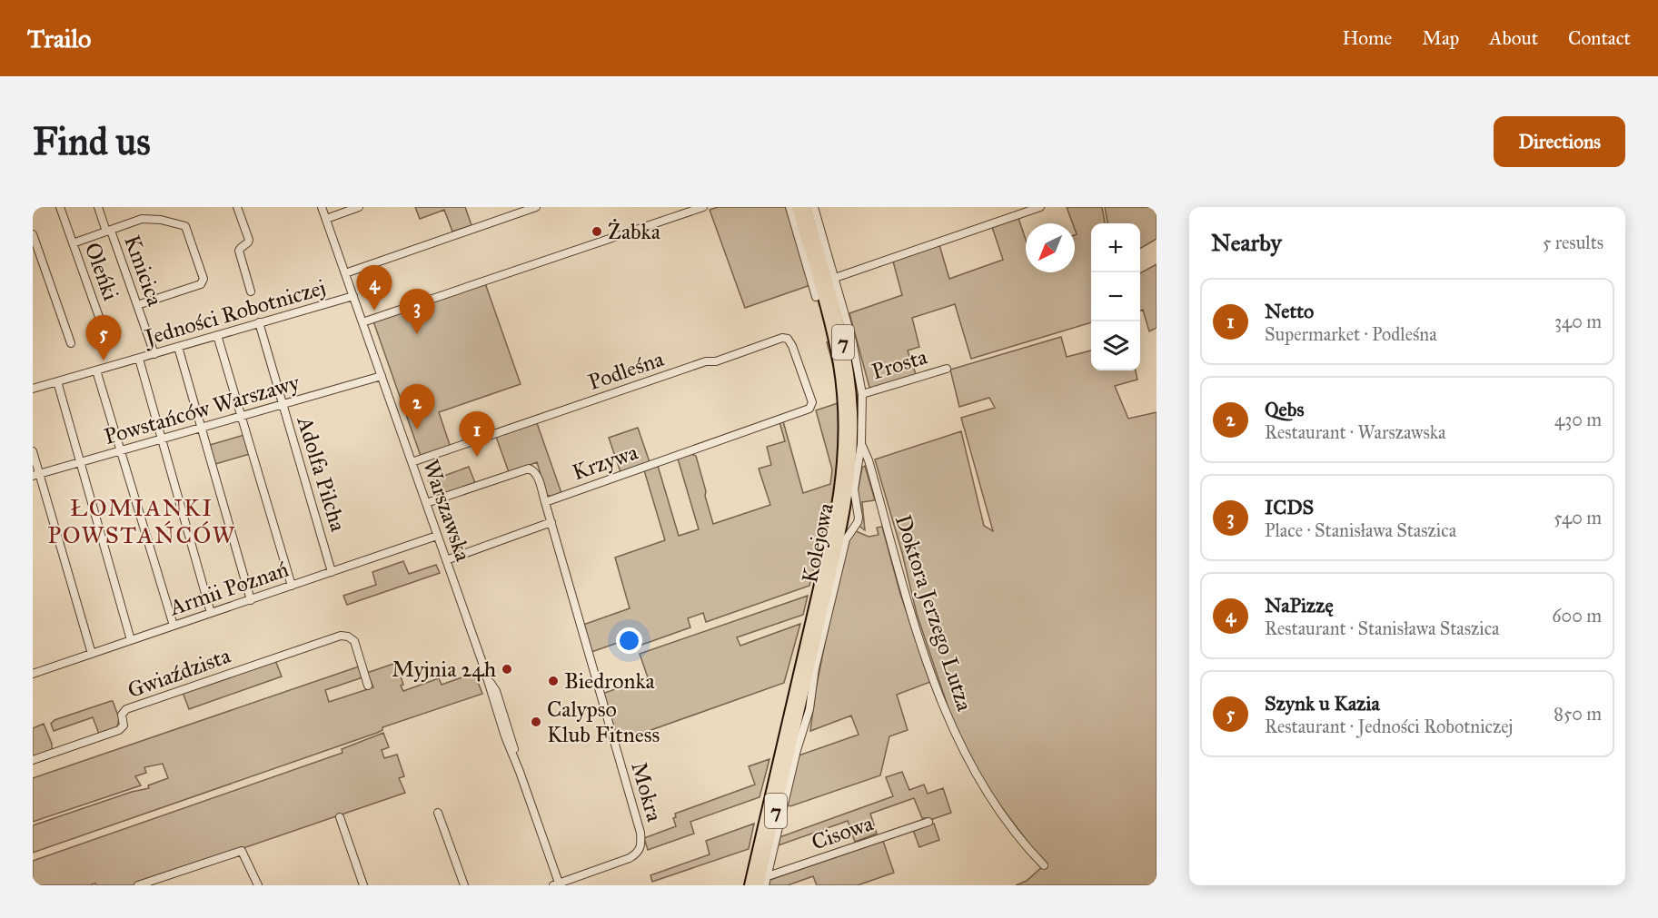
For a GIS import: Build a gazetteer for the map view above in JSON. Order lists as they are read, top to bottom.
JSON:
{
  "streets": {
    "highway": ["7", "Kolejowa"],
    "street": [
      "Kmicica",
      "Oleńki",
      "Jedności Robotniczej",
      "Prosta",
      "Podleśna",
      "Powstańców Warszawy",
      "Krzywa",
      "Adolfa Pilcha",
      "Warszawska",
      "Armii Poznań",
      "Doktora Jerzego Lutza",
      "Gwiaździsta",
      "Mokra",
      "Cisowa"
    ]
  },
  "crossings": [
    ["Kmicica", "Jedności Robotniczej"],
    ["Jedności Robotniczej", "Adolfa Pilcha"],
    ["Jedności Robotniczej", "Warszawska"],
    ["Prosta", "Kolejowa"],
    ["Podleśna", "Krzywa"],
    ["Podleśna", "Warszawska"],
    ["Powstańców Warszawy", "Adolfa Pilcha"],
    ["Powstańców Warszawy", "Warszawska"],
    ["Krzywa", "Mokra"],
    ["Adolfa Pilcha", "Armii Poznań"],
    ["Warszawska", "Armii Poznań"],
    ["Warszawska", "Mokra"],
    ["Kolejowa", "Doktora Jerzego Lutza"]
  ],
  "districts": ["ŁOMIANKI POWSTAŃCÓW"],
  "places": [
    "Żabka",
    "Myjnia 24h",
    "Biedronka",
    "Calypso Klub Fitness"
  ],
  "north": "bottom left",
  "page": {
    "header": "Trailo",
    "nav": [
      "Home",
      "Map",
      "About",
      "Contact"
    ],
    "buttons": "Directions",
    "title": "Find us",
    "heading": ["Nearby", "5 results"],
    "map_buttons": ["+", "−"],
    "pins": [
      "4",
      "3",
      "5",
      "2",
      "1"
    ],
    "list": [
      {
        "mark": "1",
        "name": "Netto",
        "note": "Supermarket · Podleśna",
        "value": "340 m"
      },
      {
        "mark": "2",
        "name": "Qebs",
        "note": "Restaurant · Warszawska",
        "value": "430 m"
      },
      {
        "mark": "3",
        "name": "ICDS",
        "note": "Place · Stanisława Staszica",
        "value": "540 m"
      },
      {
        "mark": "4",
        "name": "NaPizzę",
        "note": "Restaurant · Stanisława Staszica",
        "value": "600 m"
      },
      {
        "mark": "5",
        "name": "Szynk u Kazia",
        "note": "Restaurant · Jedności Robotniczej",
        "value": "850 m"
      }
    ]
  }
}
